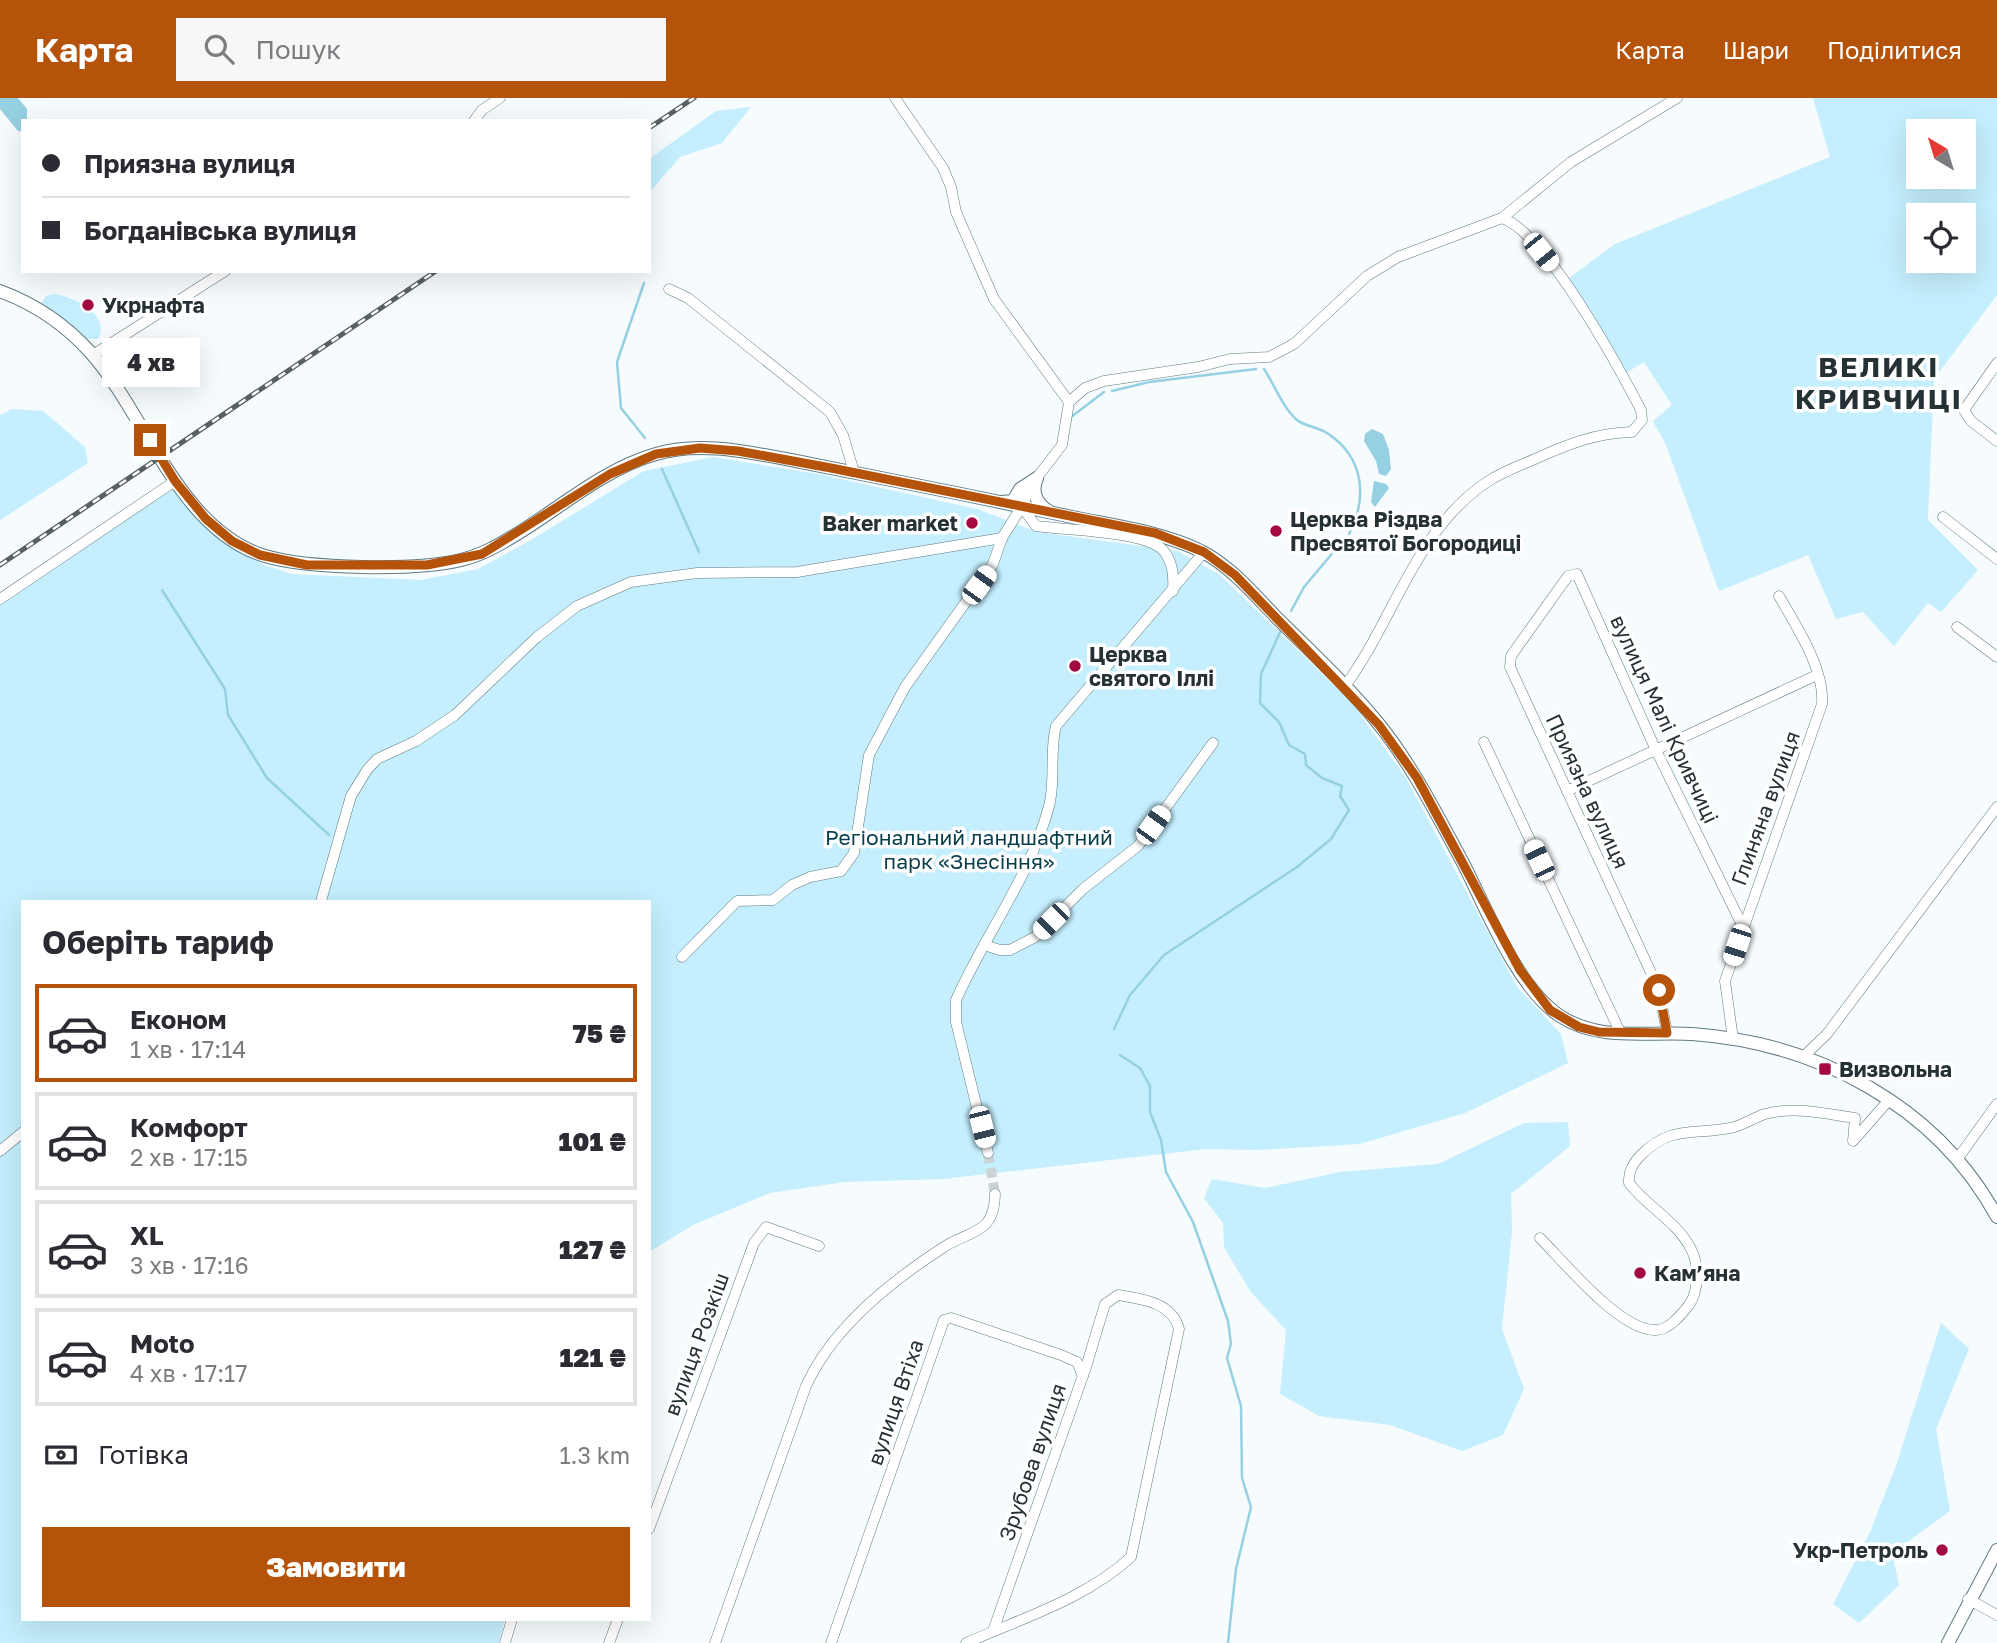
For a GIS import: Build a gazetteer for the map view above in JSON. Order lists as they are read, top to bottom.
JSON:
{
  "streets": {
    "street": [
      "вулиця Малі Кривчиці",
      "Приязна вулиця",
      "Глиняна вулиця",
      "вулиця Розкіш",
      "вулиця Втіха",
      "Зрубова вулиця"
    ]
  },
  "crossings": [
    ["вулиця Малі Кривчиці", "Приязна вулиця"],
    ["вулиця Малі Кривчиці", "Глиняна вулиця"],
    ["вулиця Втіха", "Зрубова вулиця"]
  ],
  "districts": ["ВЕЛИКІ КРИВЧИЦІ"],
  "parks": ["Регіональний ландшафтний парк «Знесіння»"],
  "places": {
    "other": [
      "Укрнафта",
      "Baker market",
      "Церква Різдва Пресвятої Богородиці",
      "Церква святого Іллі",
      "Кам’яна",
      "Укр-Петроль"
    ],
    "transit": ["Визвольна"]
  },
  "north": "top left",
  "page": {
    "header": "Карта",
    "search": "Пошук",
    "nav": ["Карта", "Шари", "Поділитися"],
    "banner": ["Приязна вулиця", "Богданівська вулиця"],
    "bubble": "4 хв",
    "heading": "Оберіть тариф",
    "list": [
      {
        "name": "Економ",
        "note": "1 хв · 17:14",
        "value": "75 ₴"
      },
      {
        "name": "Комфорт",
        "note": "2 хв · 17:15",
        "value": "101 ₴"
      },
      {
        "name": "XL",
        "note": "3 хв · 17:16",
        "value": "127 ₴"
      },
      {
        "name": "Moto",
        "note": "4 хв · 17:17",
        "value": "121 ₴"
      }
    ],
    "pay": ["Готівка", "1.3 km"],
    "buttons": "Замовити"
  }
}
